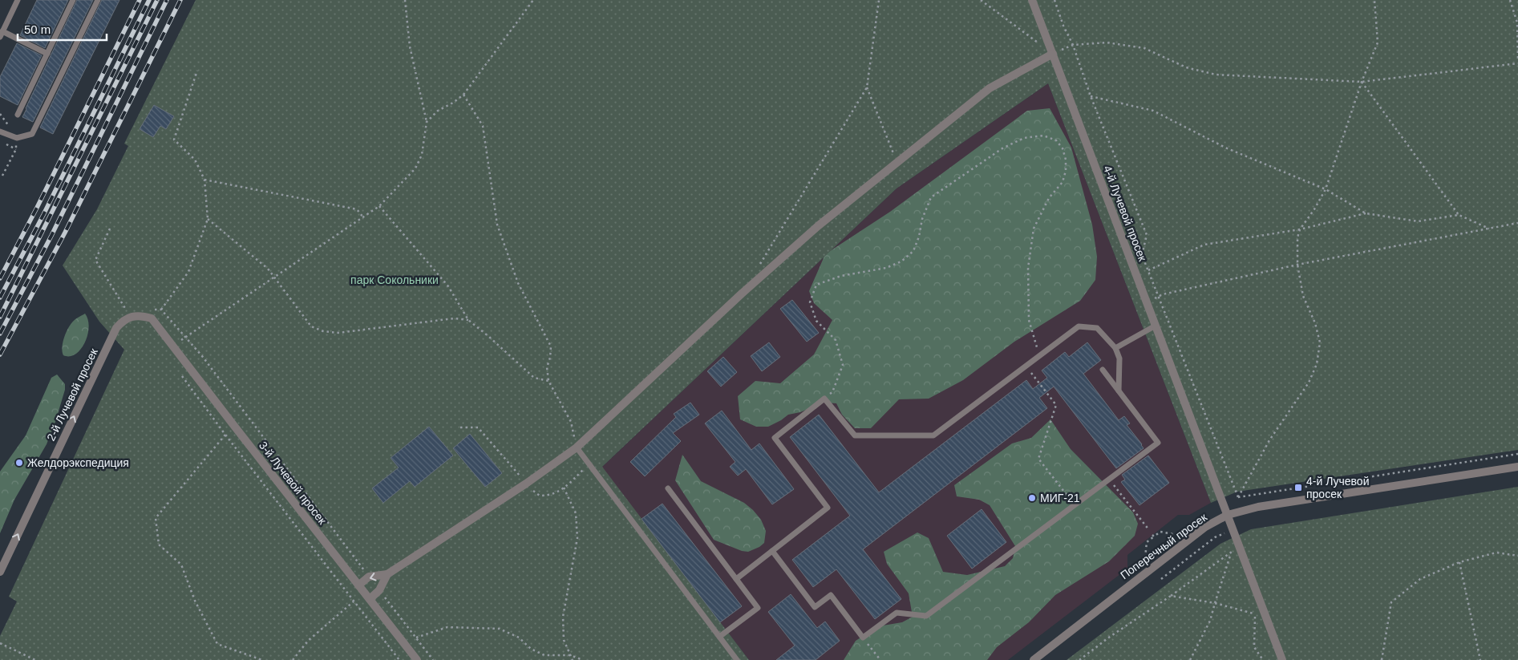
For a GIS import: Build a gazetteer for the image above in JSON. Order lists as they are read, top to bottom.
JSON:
{
  "streets": {
    "street": [
      "4-й Лучевой просек",
      "2-й Лучевой просек",
      "3-й Лучевой просек",
      "Поперечный просек"
    ]
  },
  "crossings": [
    ["4-й Лучевой просек", "Поперечный просек"]
  ],
  "one_way": ["2-й Лучевой просек"],
  "parks": ["парк Сокольники"],
  "places": {
    "other": ["Желдорэкспедиция", "МИГ-21"],
    "transit": ["4-й Лучевой просек"]
  },
  "scale_bar": "50 m"
}
